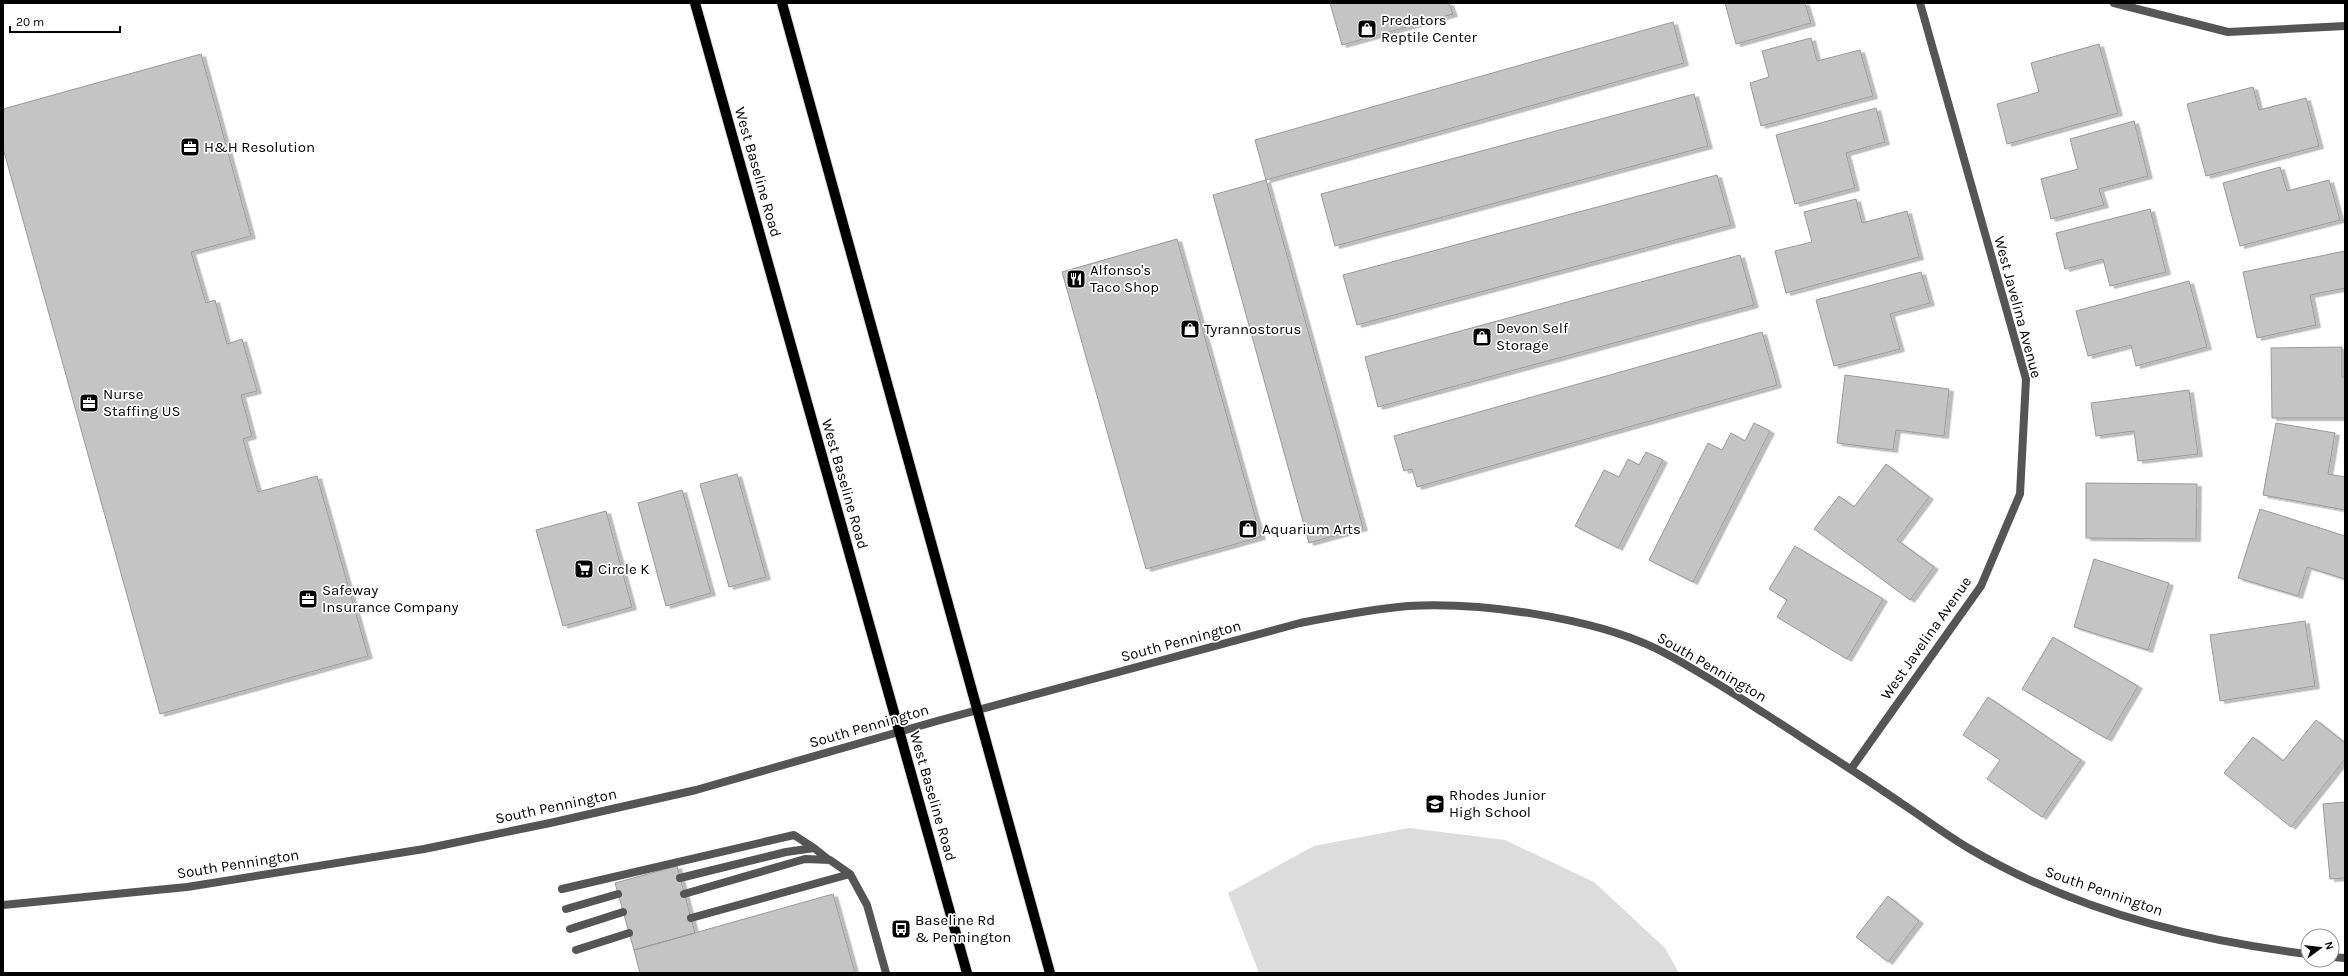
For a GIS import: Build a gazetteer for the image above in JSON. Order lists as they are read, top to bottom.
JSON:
{
  "streets": {
    "main road": ["West Baseline Road"],
    "street": ["West Javelina Avenue", "South Pennington"]
  },
  "crossings": [
    ["West Baseline Road", "South Pennington"],
    ["West Javelina Avenue", "South Pennington"]
  ],
  "places": {
    "shop": [
      "Predators Reptile Center",
      "Tyrannostorus",
      "Devon Self Storage",
      "Aquarium Arts"
    ],
    "office": ["H&H Resolution", "Nurse Staffing US", "Safeway Insurance Company"],
    "restaurant": ["Alfonso's Taco Shop"],
    "supermarket": ["Circle K"],
    "school or university": ["Rhodes Junior High School"],
    "bus stop": ["Baseline Rd & Pennington"]
  },
  "scale_bar": "20 m",
  "north": "right"
}
